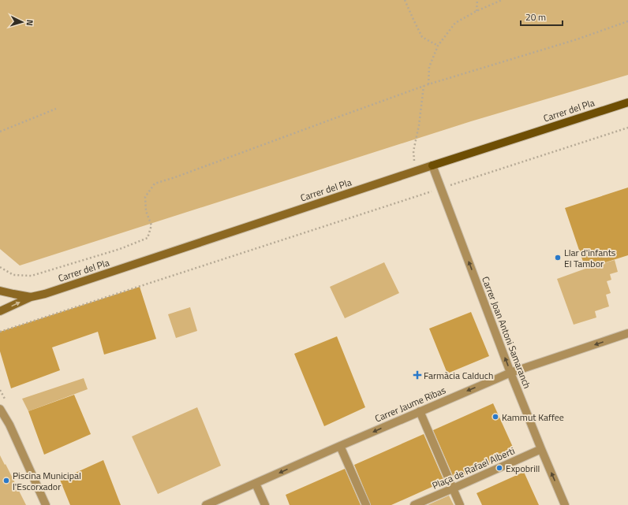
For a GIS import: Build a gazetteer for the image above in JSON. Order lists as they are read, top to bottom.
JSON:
{
  "streets": {
    "main road": ["Carrer del Pla"],
    "street": ["Carrer Joan Antoni Samaranch", "Carrer Jaume Ribas", "Plaça de Rafael Alberti"]
  },
  "crossings": [
    ["Carrer del Pla", "Carrer Joan Antoni Samaranch"],
    ["Carrer Joan Antoni Samaranch", "Carrer Jaume Ribas"],
    ["Carrer Joan Antoni Samaranch", "Plaça de Rafael Alberti"]
  ],
  "one_way": ["Carrer Joan Antoni Samaranch", "Carrer Jaume Ribas"],
  "places": {
    "other": [
      "Llar d'infants El Tambor",
      "Kammut Kaffee",
      "Expobrill",
      "Piscina Municipal l'Escorxador"
    ],
    "health": ["Farmàcia Calduch"]
  },
  "scale_bar": "20 m",
  "north": "right"
}
